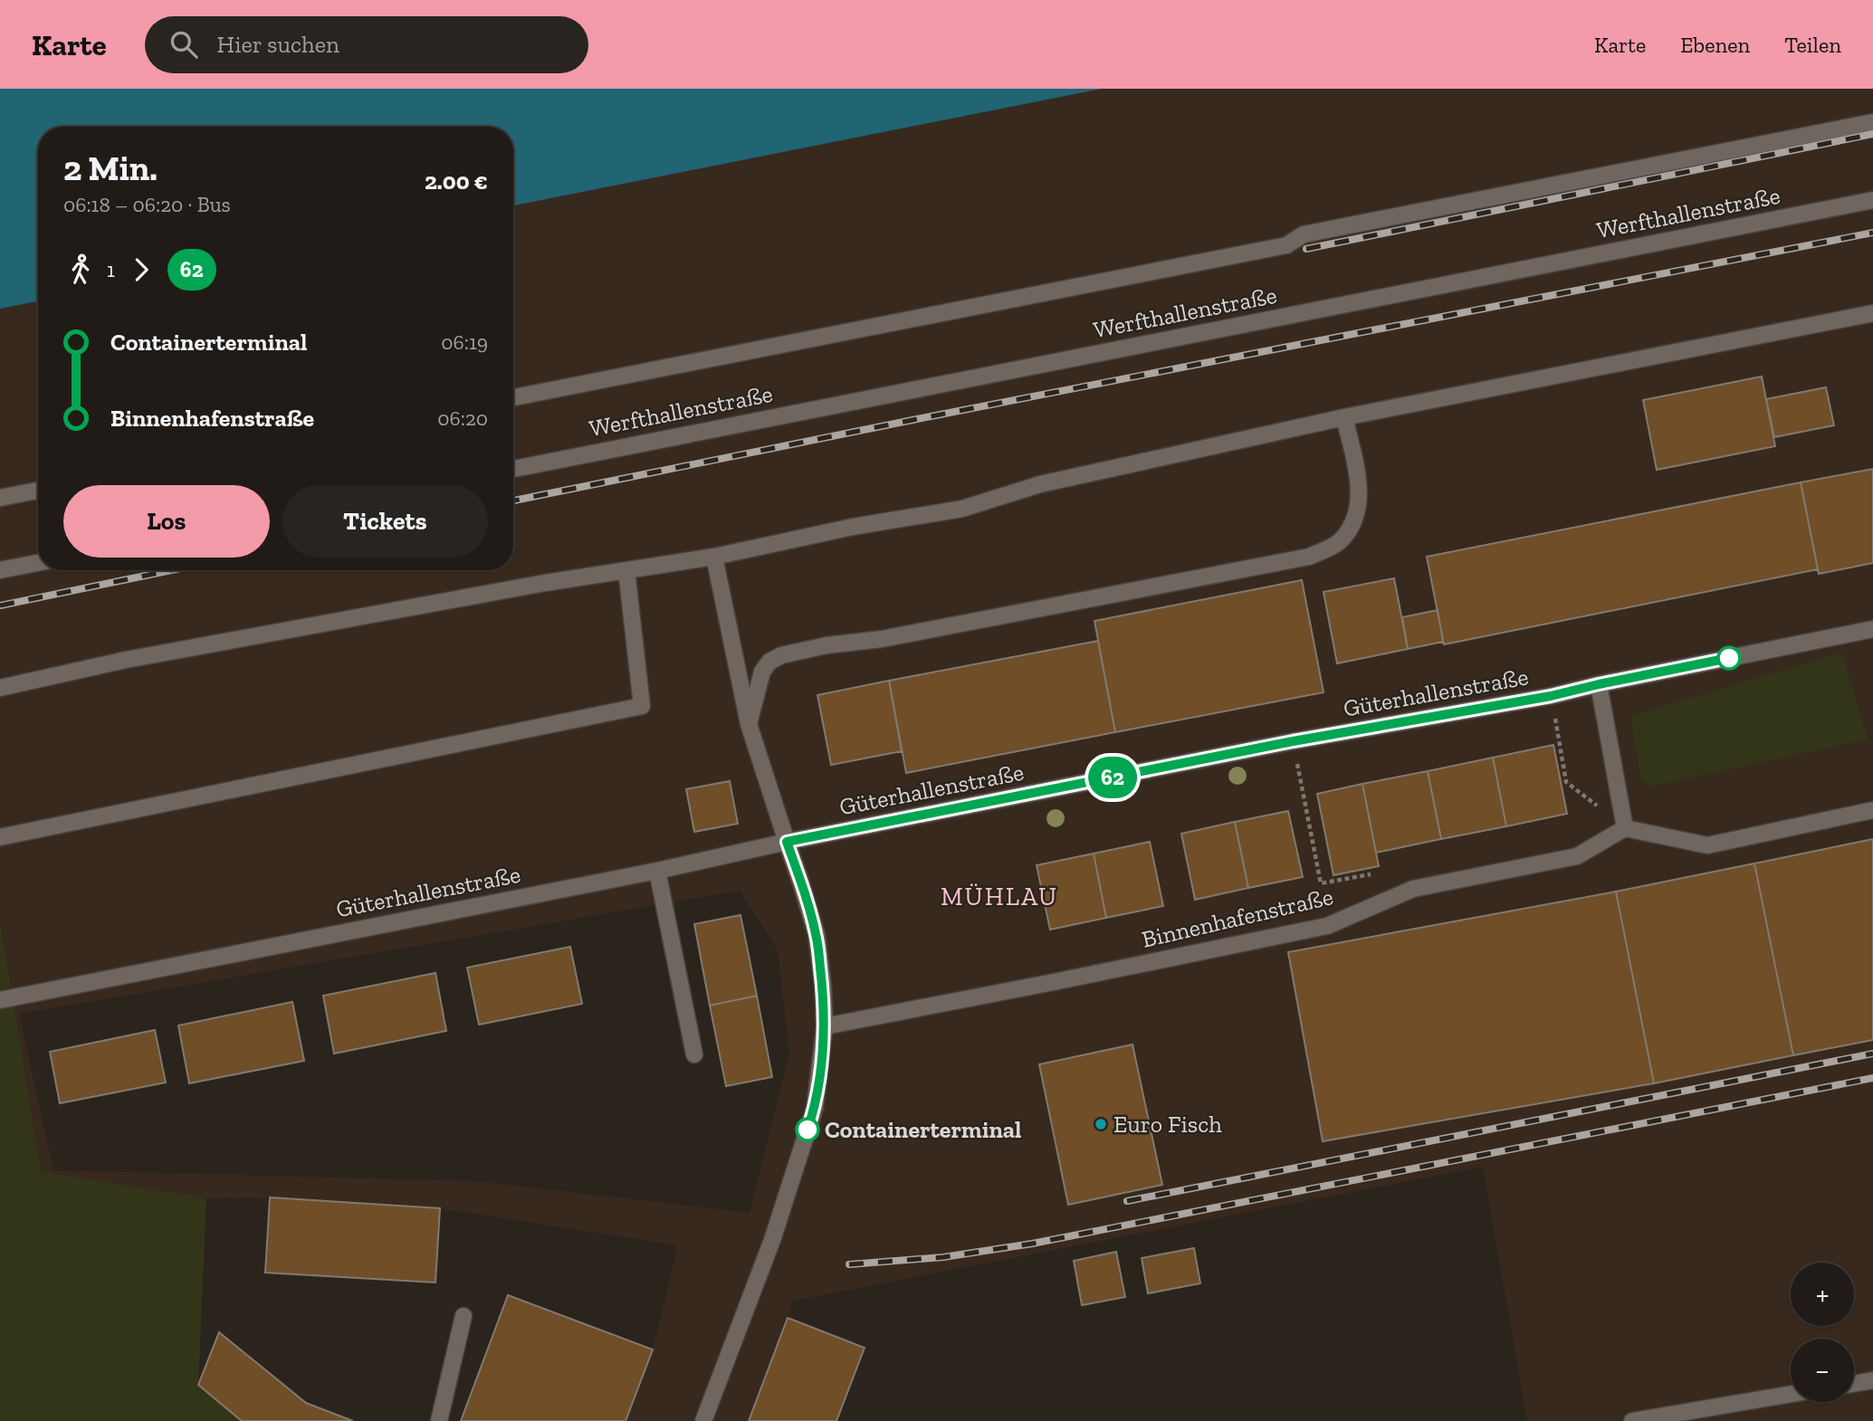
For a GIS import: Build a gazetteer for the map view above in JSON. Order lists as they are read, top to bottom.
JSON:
{
  "streets": {
    "street": ["Werfthallenstraße", "Güterhallenstraße", "Binnenhafenstraße"]
  },
  "districts": ["MÜHLAU"],
  "places": ["Euro Fisch", "Containerterminal"],
  "lines": ["bus line 62"],
  "page": {
    "header": "Karte",
    "search": "Hier suchen",
    "nav": ["Karte", "Ebenen", "Teilen"],
    "on_map": "62",
    "heading": ["2 Min.", "06:18 – 06:20 · Bus", "2.00 €"],
    "legs": ["1", "62"],
    "list": [
      {
        "name": "Containerterminal",
        "value": "06:19"
      },
      {
        "name": "Binnenhafenstraße",
        "value": "06:20"
      }
    ],
    "buttons": ["Los", "Tickets"],
    "map_buttons": ["+", "−"]
  }
}
